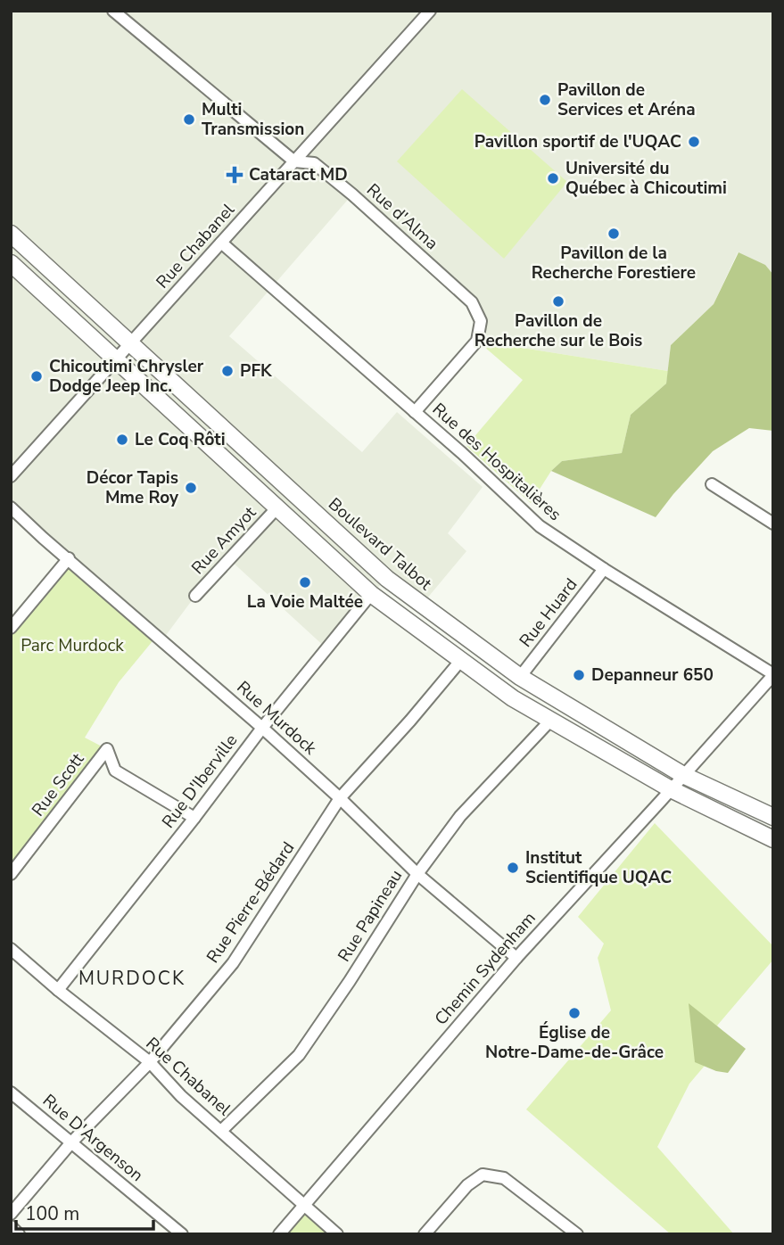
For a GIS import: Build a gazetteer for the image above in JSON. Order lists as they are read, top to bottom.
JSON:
{
  "streets": {
    "main road": ["Boulevard Talbot"],
    "street": [
      "Rue d'Alma",
      "Rue Chabanel",
      "Rue des Hospitalières",
      "Rue Amyot",
      "Rue Huard",
      "Rue Murdock",
      "Rue D'Iberville",
      "Rue Scott",
      "Rue Pierre-Bédard",
      "Rue Papineau",
      "Chemin Sydenham",
      "Rue D'Argenson"
    ]
  },
  "crossings": [
    ["Rue d'Alma", "Rue Chabanel"],
    ["Rue d'Alma", "Rue des Hospitalières"],
    ["Rue Chabanel", "Rue des Hospitalières"],
    ["Rue Chabanel", "Boulevard Talbot"],
    ["Rue Chabanel", "Rue D'Iberville"],
    ["Rue Chabanel", "Rue Pierre-Bédard"],
    ["Rue Chabanel", "Rue Papineau"],
    ["Rue Chabanel", "Chemin Sydenham"],
    ["Rue des Hospitalières", "Rue Huard"],
    ["Rue des Hospitalières", "Chemin Sydenham"],
    ["Boulevard Talbot", "Rue Huard"],
    ["Boulevard Talbot", "Chemin Sydenham"],
    ["Rue Murdock", "Rue D'Iberville"],
    ["Rue Murdock", "Rue Pierre-Bédard"],
    ["Rue Murdock", "Rue Papineau"],
    ["Rue Murdock", "Chemin Sydenham"],
    ["Rue D'Iberville", "Rue Scott"],
    ["Rue Pierre-Bédard", "Rue D'Argenson"]
  ],
  "districts": ["MURDOCK"],
  "parks": ["Parc Murdock"],
  "places": {
    "other": [
      "Pavillon de Services et Aréna",
      "Multi Transmission",
      "Pavillon sportif de l'UQAC",
      "Université du Québec à Chicoutimi",
      "Pavillon de la Recherche Forestiere",
      "Pavillon de Recherche sur le Bois",
      "PFK",
      "Chicoutimi Chrysler Dodge Jeep Inc.",
      "Le Coq Rôti",
      "Décor Tapis Mme Roy",
      "La Voie Maltée",
      "Depanneur 650",
      "Institut Scientifique UQAC",
      "Église de Notre-Dame-de-Grâce"
    ],
    "health": ["Cataract MD"]
  },
  "scale_bar": "100 m"
}
